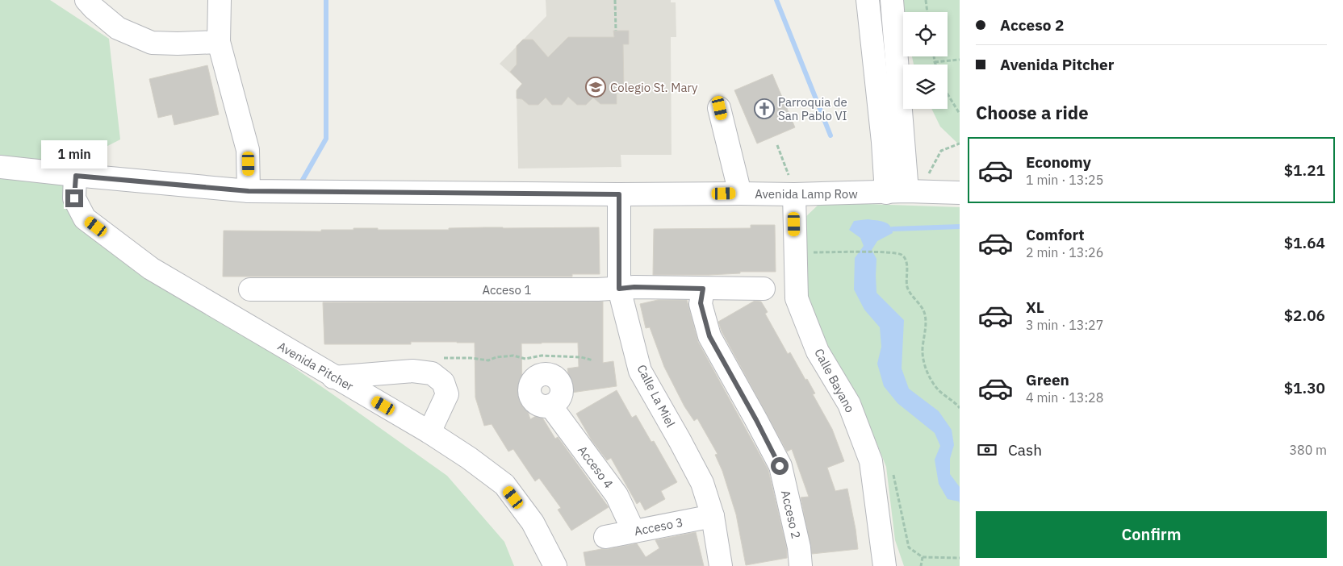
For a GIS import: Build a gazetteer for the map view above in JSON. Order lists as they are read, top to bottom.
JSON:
{
  "streets": {
    "street": [
      "Avenida Lamp Row",
      "Acceso 1",
      "Avenida Pitcher",
      "Calle Bayano",
      "Calle La Miel",
      "Acceso 4",
      "Acceso 2",
      "Acceso 3"
    ]
  },
  "crossings": [
    ["Avenida Lamp Row", "Avenida Pitcher"],
    ["Avenida Lamp Row", "Calle Bayano"],
    ["Avenida Lamp Row", "Calle La Miel"],
    ["Acceso 1", "Calle La Miel"],
    ["Acceso 1", "Acceso 2"],
    ["Calle La Miel", "Acceso 3"],
    ["Acceso 4", "Acceso 3"]
  ],
  "places": {
    "school or university": ["Colegio St. Mary"],
    "church": ["Parroquia de San Pablo VI"]
  },
  "page": {
    "banner": ["Acceso 2", "Avenida Pitcher"],
    "heading": "Choose a ride",
    "list": [
      {
        "name": "Economy",
        "note": "1 min · 13:25",
        "value": "$1.21"
      },
      {
        "name": "Comfort",
        "note": "2 min · 13:26",
        "value": "$1.64"
      },
      {
        "name": "XL",
        "note": "3 min · 13:27",
        "value": "$2.06"
      },
      {
        "name": "Green",
        "note": "4 min · 13:28",
        "value": "$1.30"
      }
    ],
    "bubble": "1 min",
    "pay": ["Cash", "380 m"],
    "buttons": "Confirm"
  }
}
